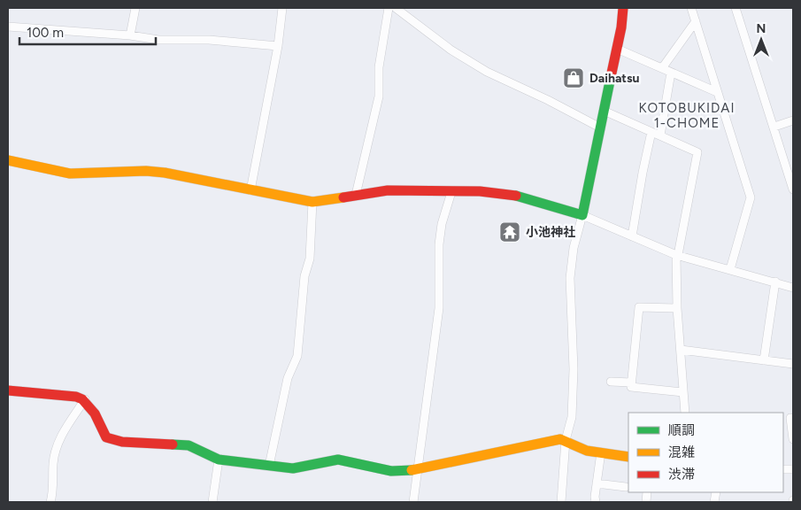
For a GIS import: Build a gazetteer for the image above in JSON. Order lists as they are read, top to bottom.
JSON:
{
  "districts": ["KOTOBUKIDAI 1-CHOME"],
  "places": {
    "shop": ["Daihatsu"],
    "temple": ["小池神社"]
  },
  "legend": ["順調", "混雑", "渋滞"],
  "scale_bar": "100 m",
  "north": "top"
}
